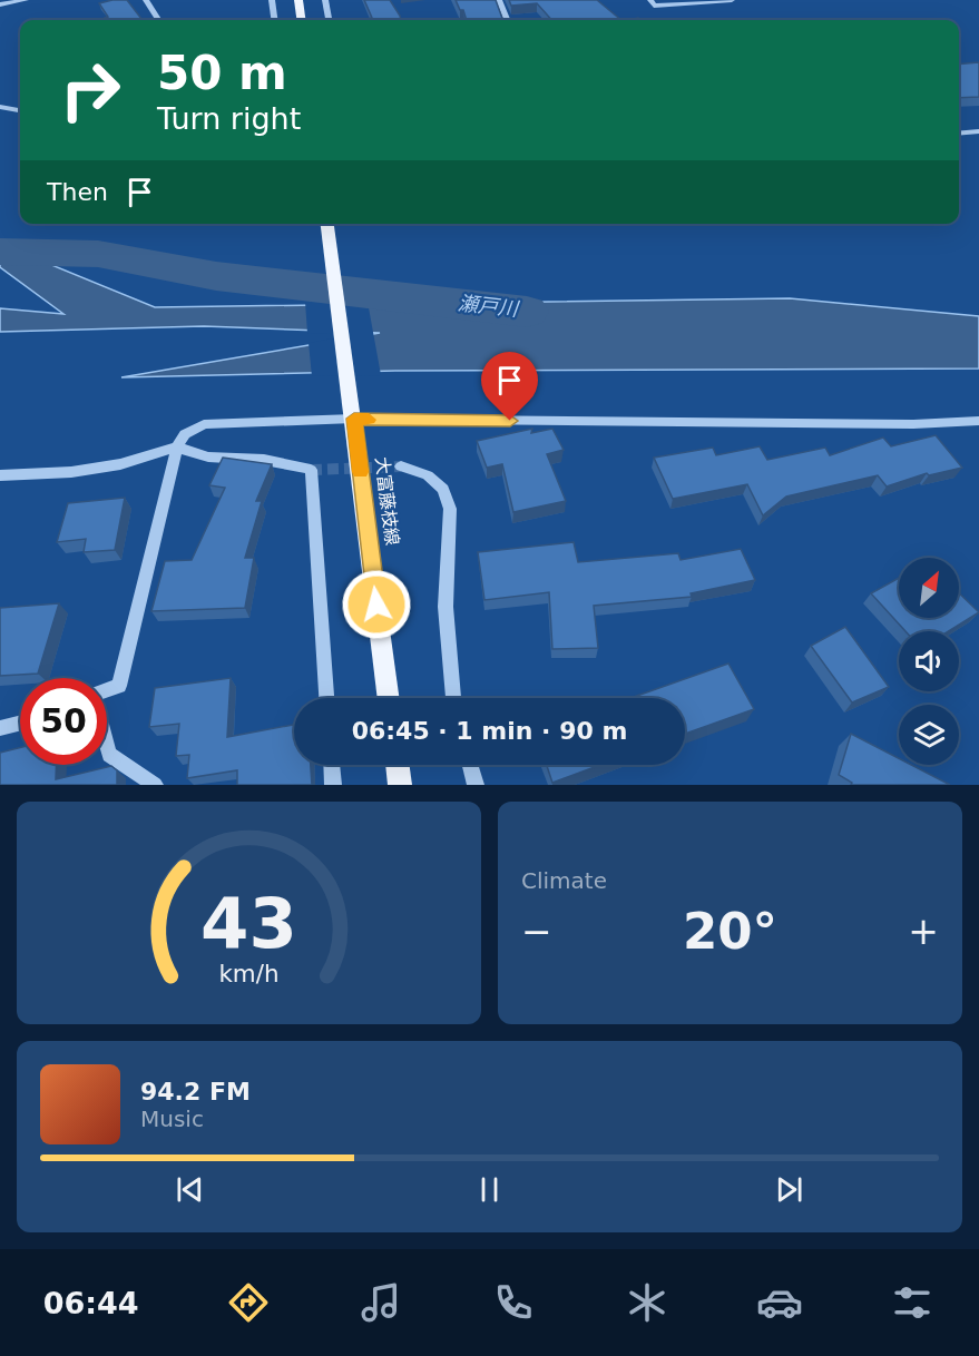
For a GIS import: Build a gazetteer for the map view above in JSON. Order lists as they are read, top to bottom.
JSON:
{
  "streets": {
    "main road": ["大富藤枝線"]
  },
  "water": ["瀬戸川"],
  "north": "top right",
  "page": {
    "turn": ["50 m", "Turn right"],
    "then": "Then",
    "limit": "50",
    "trip": "06:45 · 1 min · 90 m",
    "tile": "Climate",
    "heat": ["−", "20°", "+"],
    "song": ["94.2 FM", "Music"],
    "tabs": "06:44",
    "gauge": ["43", "km/h"]
  }
}
